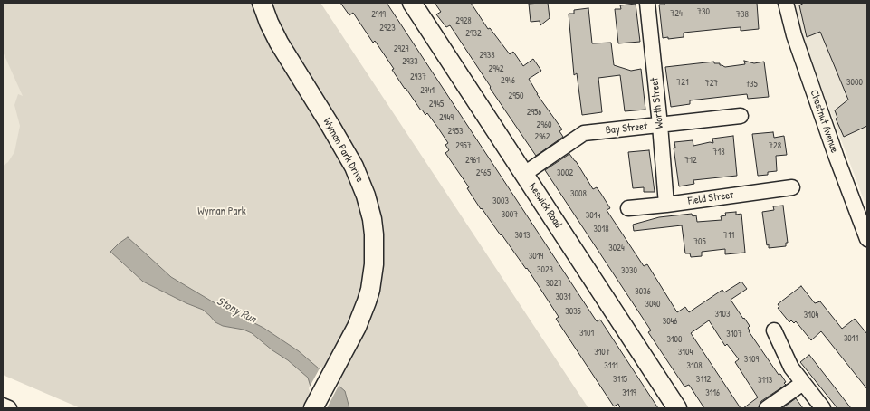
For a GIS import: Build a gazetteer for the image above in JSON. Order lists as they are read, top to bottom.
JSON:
{
  "streets": {
    "street": [
      "Worth Street",
      "Chestnut Avenue",
      "Bay Street",
      "Wyman Park Drive",
      "Field Street",
      "Keswick Road"
    ]
  },
  "crossings": [
    ["Worth Street", "Bay Street"],
    ["Worth Street", "Field Street"],
    ["Bay Street", "Keswick Road"]
  ],
  "water": ["Stony Run"],
  "parks": ["Wyman Park"],
  "house_numbers": [
    "730",
    "724",
    "2919",
    "738",
    "2928",
    "2923",
    "2932",
    "2929",
    "2938",
    "2933",
    "2942",
    "2937",
    "2946",
    "721",
    "3000",
    "727",
    "735",
    "2941",
    "2950",
    "2945",
    "2956",
    "2949",
    "2960",
    "2953",
    "2962",
    "2957",
    "728",
    "718",
    "2961",
    "712",
    "2965",
    "3002",
    "3008",
    "3003",
    "3007",
    "3014",
    "3018",
    "3013",
    "711",
    "705",
    "3024",
    "3019",
    "3023",
    "3030",
    "3027",
    "3036",
    "3031",
    "3040",
    "3035",
    "3103",
    "3104",
    "3046",
    "3101",
    "3107",
    "3011",
    "3100",
    "3107",
    "3104",
    "3109",
    "3111",
    "3108",
    "3115",
    "3112",
    "3113",
    "3119",
    "3116"
  ]
}
